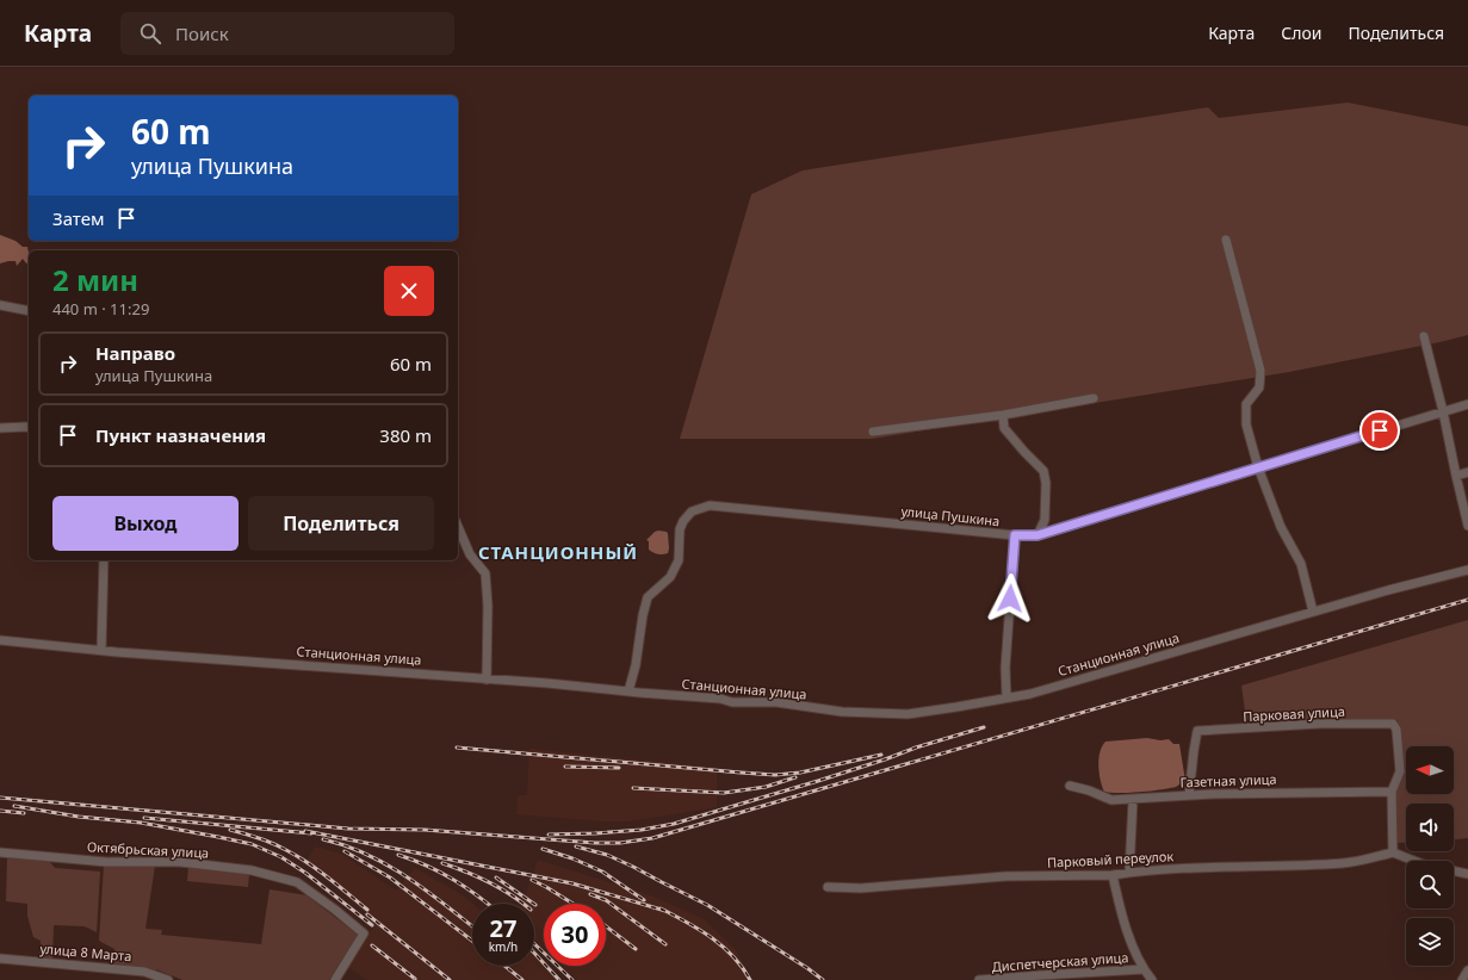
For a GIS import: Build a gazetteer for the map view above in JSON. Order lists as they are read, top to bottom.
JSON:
{
  "streets": {
    "street": [
      "улица Пушкина",
      "Станционная улица",
      "Парковая улица",
      "Газетная улица",
      "Октябрьская улица",
      "Парковый переулок",
      "улица 8 Марта",
      "Диспетчерская улица"
    ]
  },
  "crossings": [
    ["улица Пушкина", "Станционная улица"],
    ["Парковая улица", "Газетная улица"]
  ],
  "districts": ["СТАНЦИОННЫЙ"],
  "north": "left",
  "page": {
    "header": "Карта",
    "search": "Поиск",
    "nav": ["Карта", "Слои", "Поделиться"],
    "turn": ["60 m", "улица Пушкина"],
    "then": "Затем",
    "heading": ["2 мин", "440 m · 11:29"],
    "list": [
      {
        "name": "Направо",
        "note": "улица Пушкина",
        "value": "60 m"
      },
      {
        "name": "Пункт назначения",
        "value": "380 m"
      }
    ],
    "buttons": ["Выход", "Поделиться"],
    "speed": "27 km/h",
    "limit": "30"
  }
}
